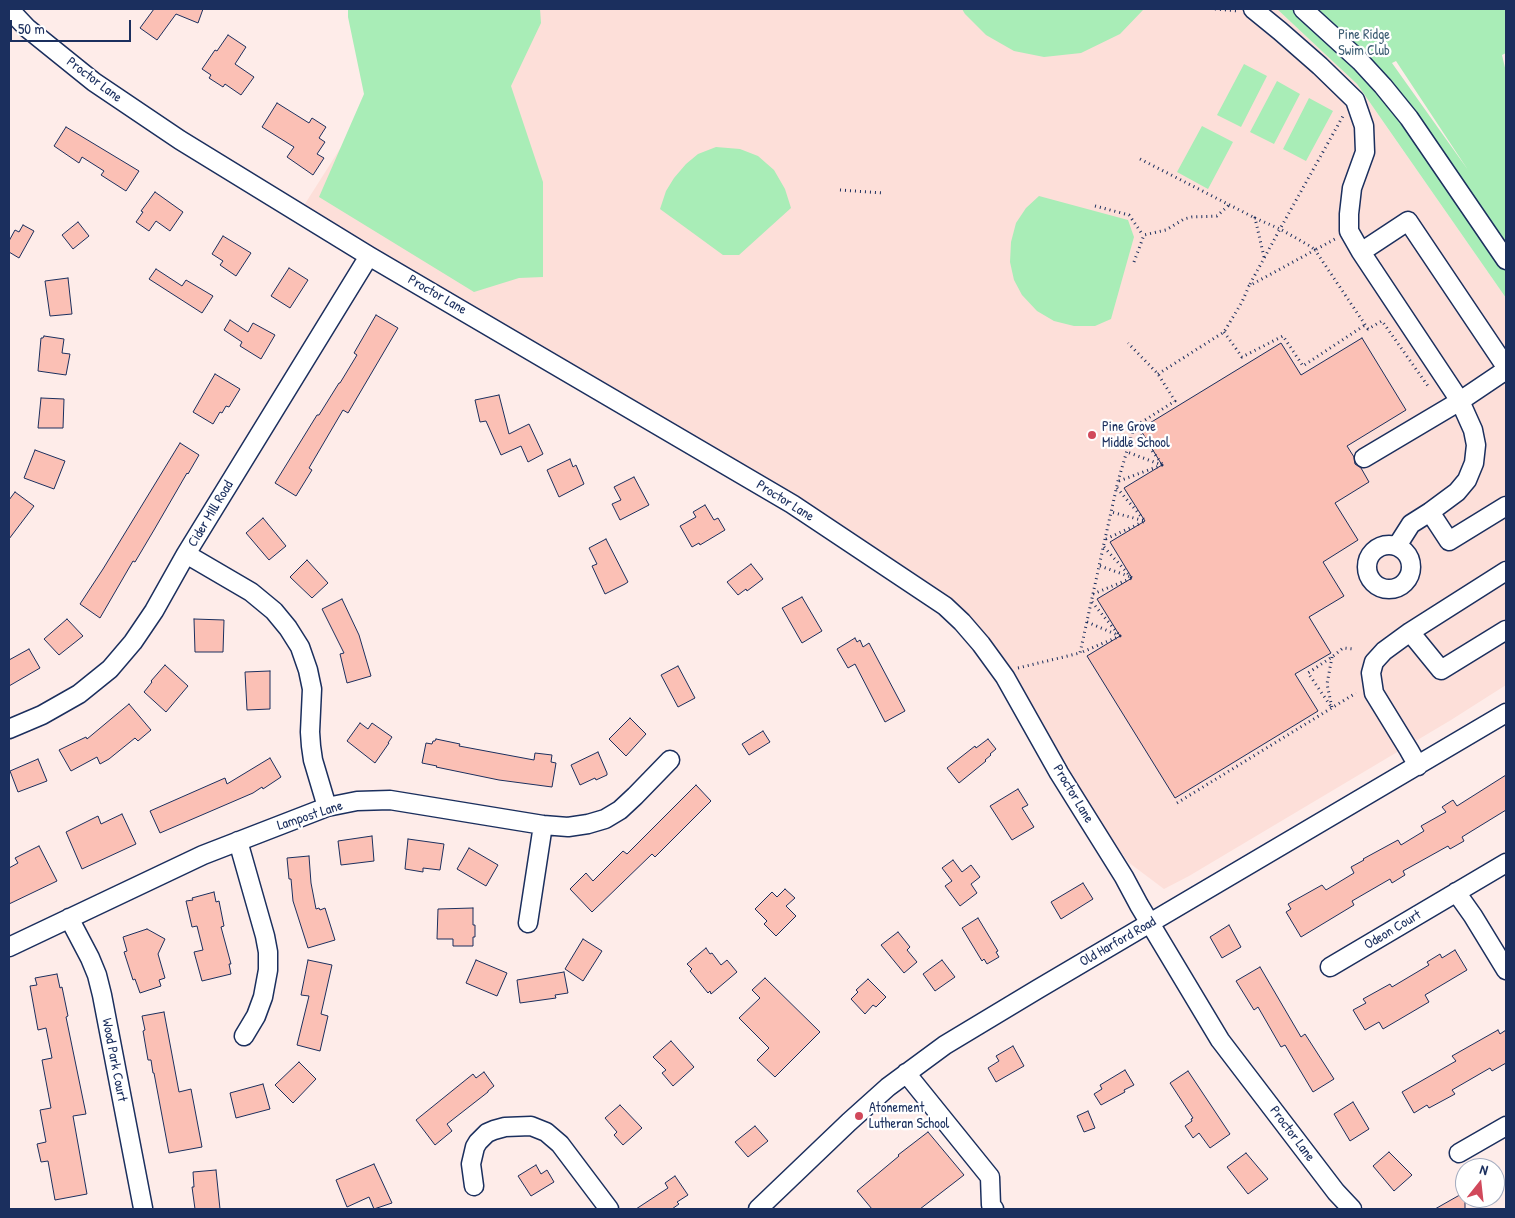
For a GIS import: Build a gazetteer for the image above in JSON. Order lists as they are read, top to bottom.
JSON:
{
  "streets": {
    "street": [
      "Proctor Lane",
      "Cider Mill Road",
      "Lampost Lane",
      "Odeon Court",
      "Old Harford Road",
      "Wood Park Court"
    ]
  },
  "crossings": [
    ["Proctor Lane", "Cider Mill Road"],
    ["Proctor Lane", "Old Harford Road"],
    ["Lampost Lane", "Wood Park Court"]
  ],
  "parks": ["Pine Ridge Swim Club"],
  "places": ["Pine Grove Middle School", "Atonement Lutheran School"],
  "scale_bar": "50 m",
  "north": "top"
}
